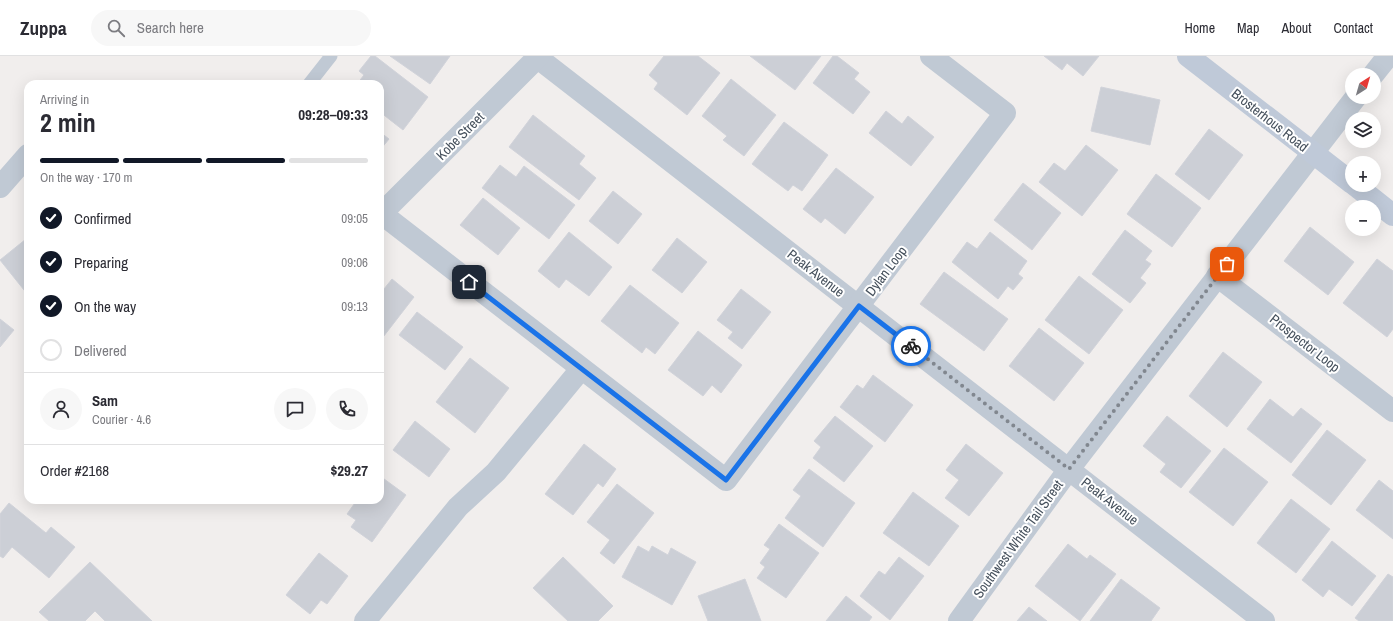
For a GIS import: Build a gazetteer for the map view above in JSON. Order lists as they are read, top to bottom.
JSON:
{
  "streets": {
    "street": [
      "Brosterhous Road",
      "Kobe Street",
      "Dylan Loop",
      "Peak Avenue",
      "Prospector Loop",
      "Southwest White Tail Street"
    ]
  },
  "crossings": [
    ["Brosterhous Road", "Southwest White Tail Street"],
    ["Kobe Street", "Peak Avenue"],
    ["Dylan Loop", "Peak Avenue"],
    ["Peak Avenue", "Southwest White Tail Street"],
    ["Prospector Loop", "Southwest White Tail Street"]
  ],
  "north": "top right",
  "page": {
    "header": "Zuppa",
    "search": "Search here",
    "nav": [
      "Home",
      "Map",
      "About",
      "Contact"
    ],
    "map_buttons": ["+", "−"],
    "heading": ["2 min", "Arriving in", "09:28–09:33"],
    "panel": [
      "Sam",
      "Courier · 4.6",
      "Order #2168",
      "$29.27"
    ],
    "bar": "On the way · 170 m",
    "list": [
      ["Confirmed", "09:05"],
      ["Preparing", "09:06"],
      ["On the way", "09:13"],
      "Delivered"
    ]
  }
}
